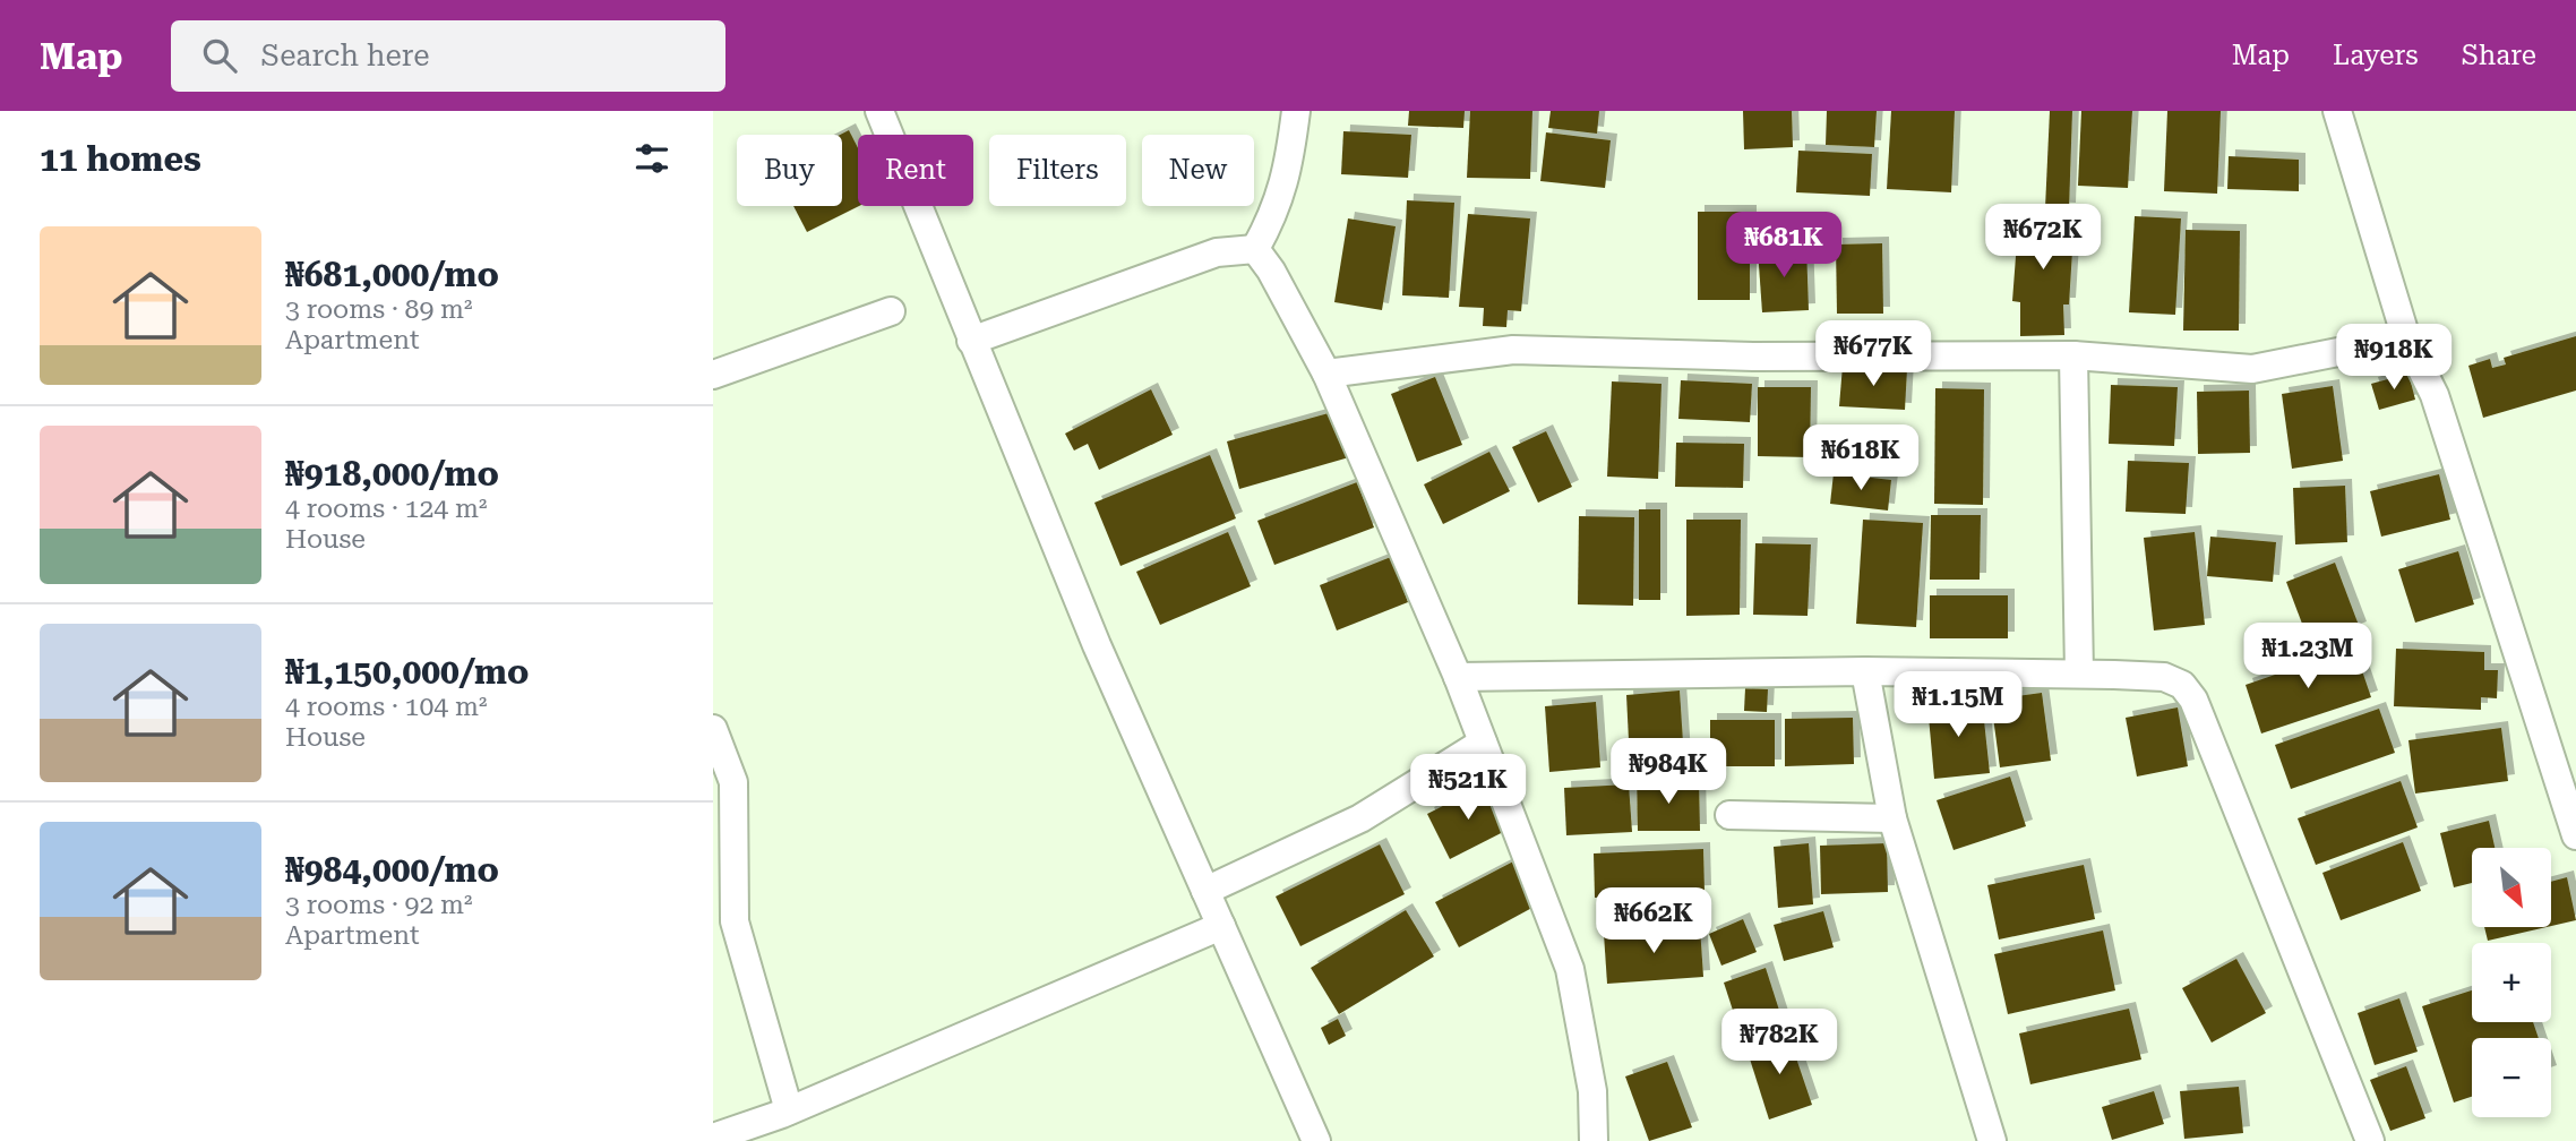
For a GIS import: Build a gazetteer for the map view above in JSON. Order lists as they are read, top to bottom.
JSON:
{
  "north": "bottom right",
  "page": {
    "header": "Map",
    "search": "Search here",
    "nav": ["Map", "Layers", "Share"],
    "heading": "11 homes",
    "chip": [
      "Buy",
      "Rent",
      "Filters",
      "New"
    ],
    "price": [
      "₦672K",
      "₦681K",
      "₦677K",
      "₦918K",
      "₦618K",
      "₦1.23M",
      "₦1.15M",
      "₦984K",
      "₦521K",
      "₦662K",
      "₦782K"
    ],
    "list": [
      {
        "name": "₦681,000/mo",
        "note": "3 rooms · 89 m² · Apartment"
      },
      {
        "name": "₦918,000/mo",
        "note": "4 rooms · 124 m² · House"
      },
      {
        "name": "₦1,150,000/mo",
        "note": "4 rooms · 104 m² · House"
      },
      {
        "name": "₦984,000/mo",
        "note": "3 rooms · 92 m² · Apartment"
      }
    ],
    "map_buttons": ["+", "−"]
  }
}
